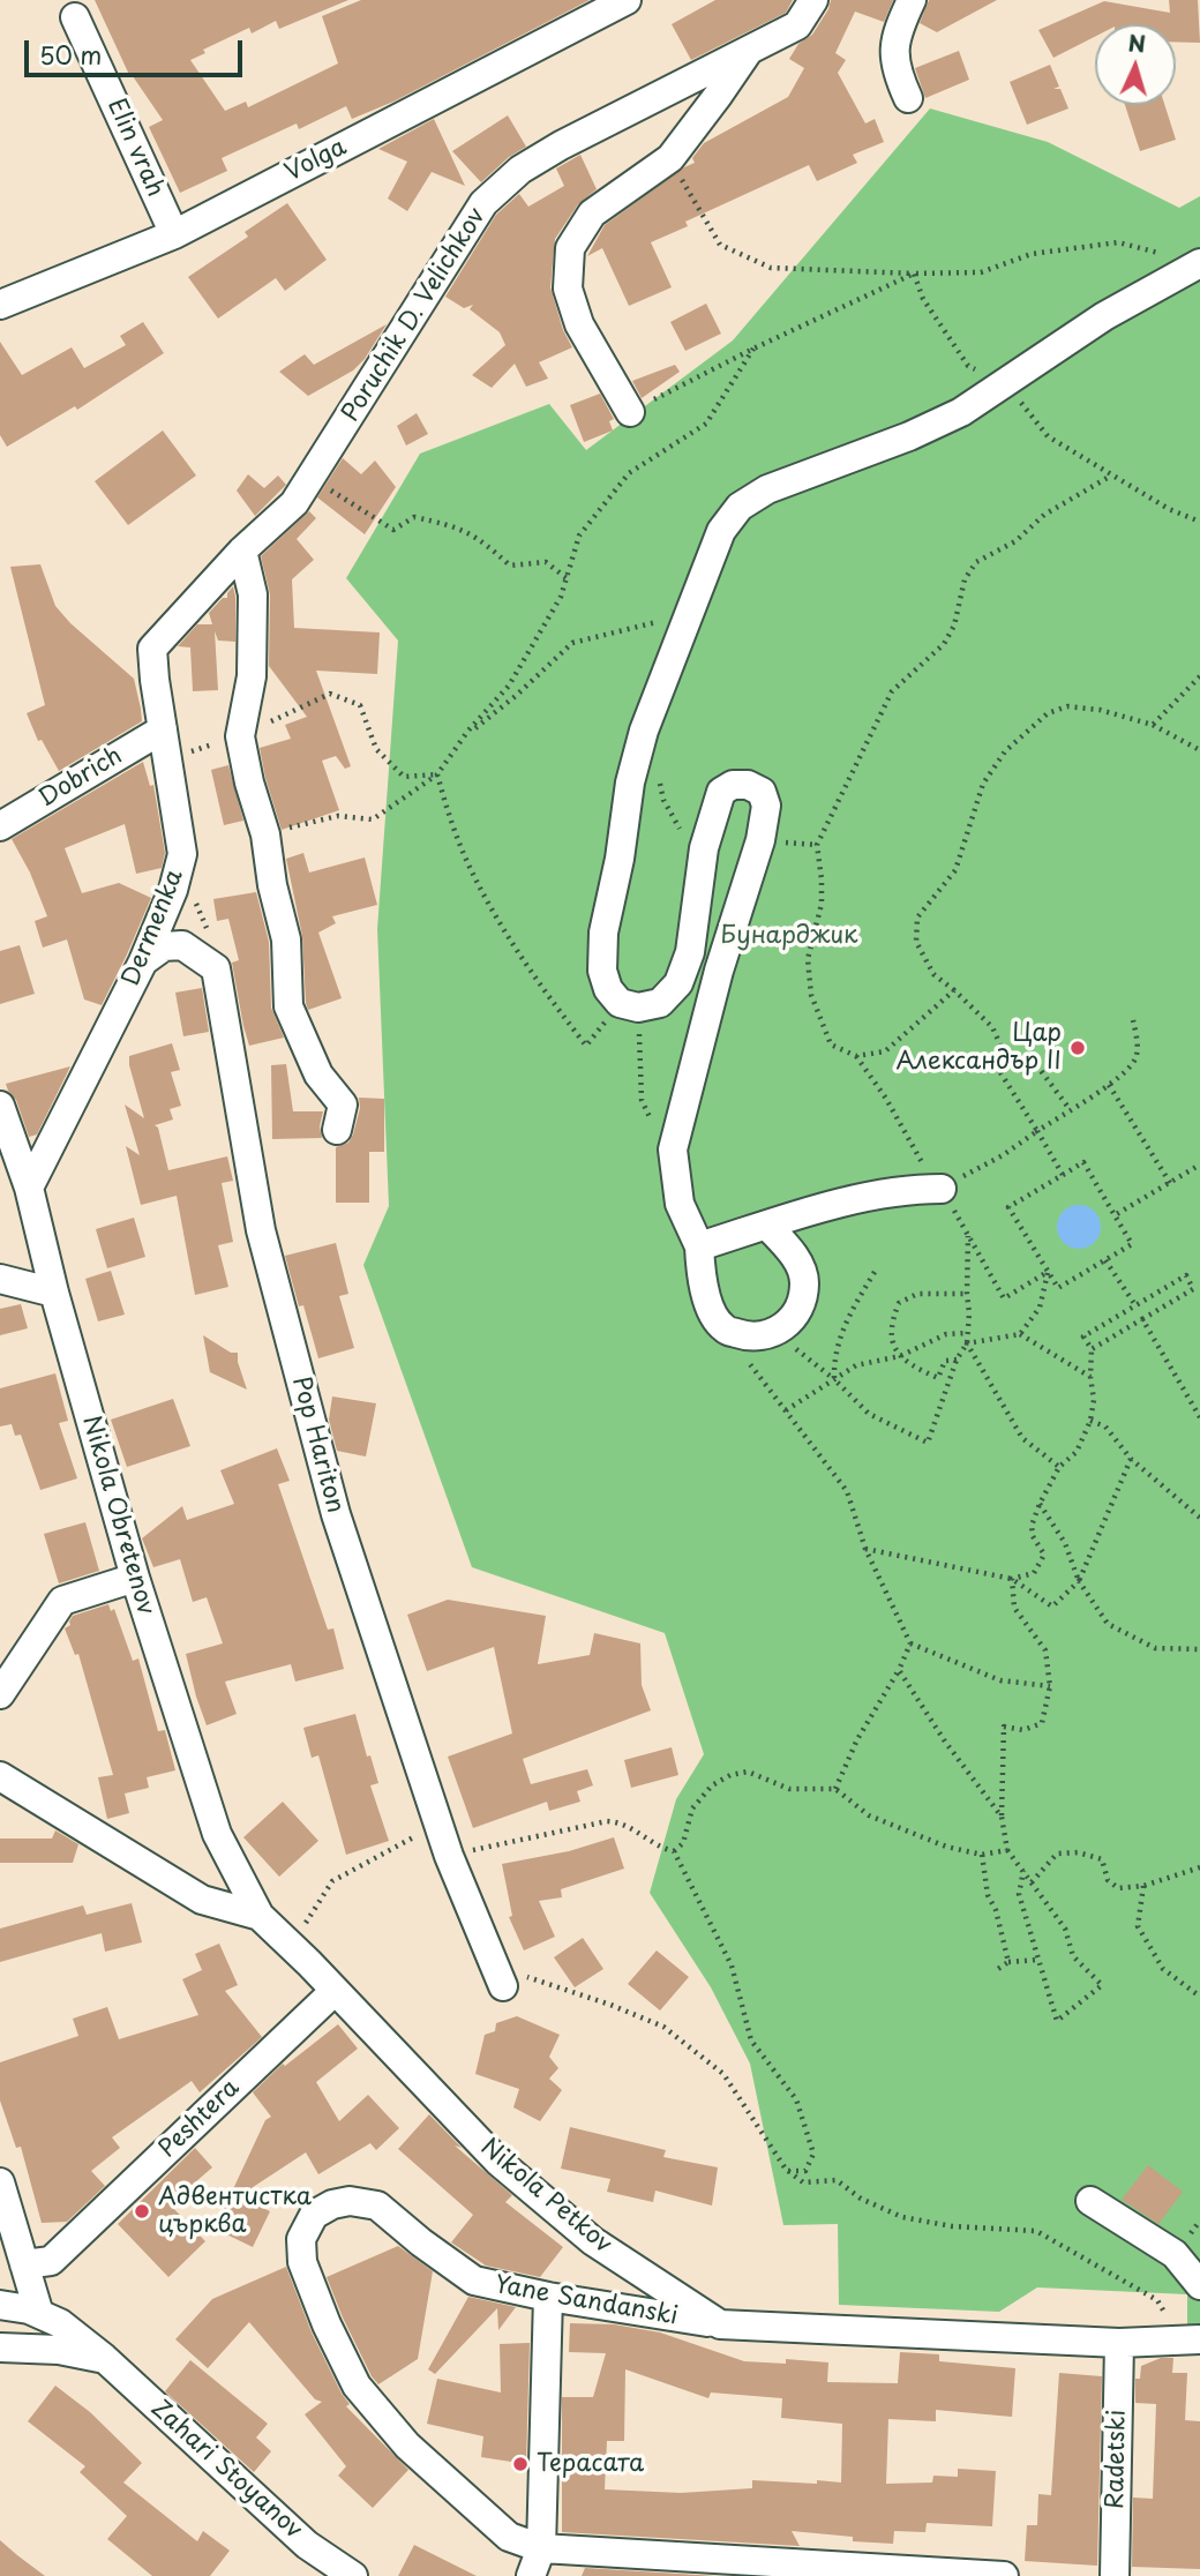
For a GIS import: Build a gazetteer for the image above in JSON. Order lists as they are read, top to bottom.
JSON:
{
  "streets": {
    "street": [
      "Elin vrah",
      "Volga",
      "Poruchik D. Velichkov",
      "Dobrich",
      "Dermenka",
      "Pop Hariton",
      "Nikola Obretenov",
      "Peshtera",
      "Nikola Petkov",
      "Yane Sandanski",
      "Radetski",
      "Zahari Stoyanov"
    ]
  },
  "crossings": [
    ["Elin vrah", "Volga"],
    ["Poruchik D. Velichkov", "Dermenka"],
    ["Dobrich", "Dermenka"],
    ["Dermenka", "Pop Hariton"],
    ["Dermenka", "Nikola Obretenov"],
    ["Nikola Obretenov", "Nikola Petkov"],
    ["Peshtera", "Nikola Petkov"],
    ["Nikola Petkov", "Yane Sandanski"]
  ],
  "parks": ["Бунарджик"],
  "places": ["Цар Александър II", "Адвентистка църква", "Терасата"],
  "scale_bar": "50 m",
  "north": "top"
}
